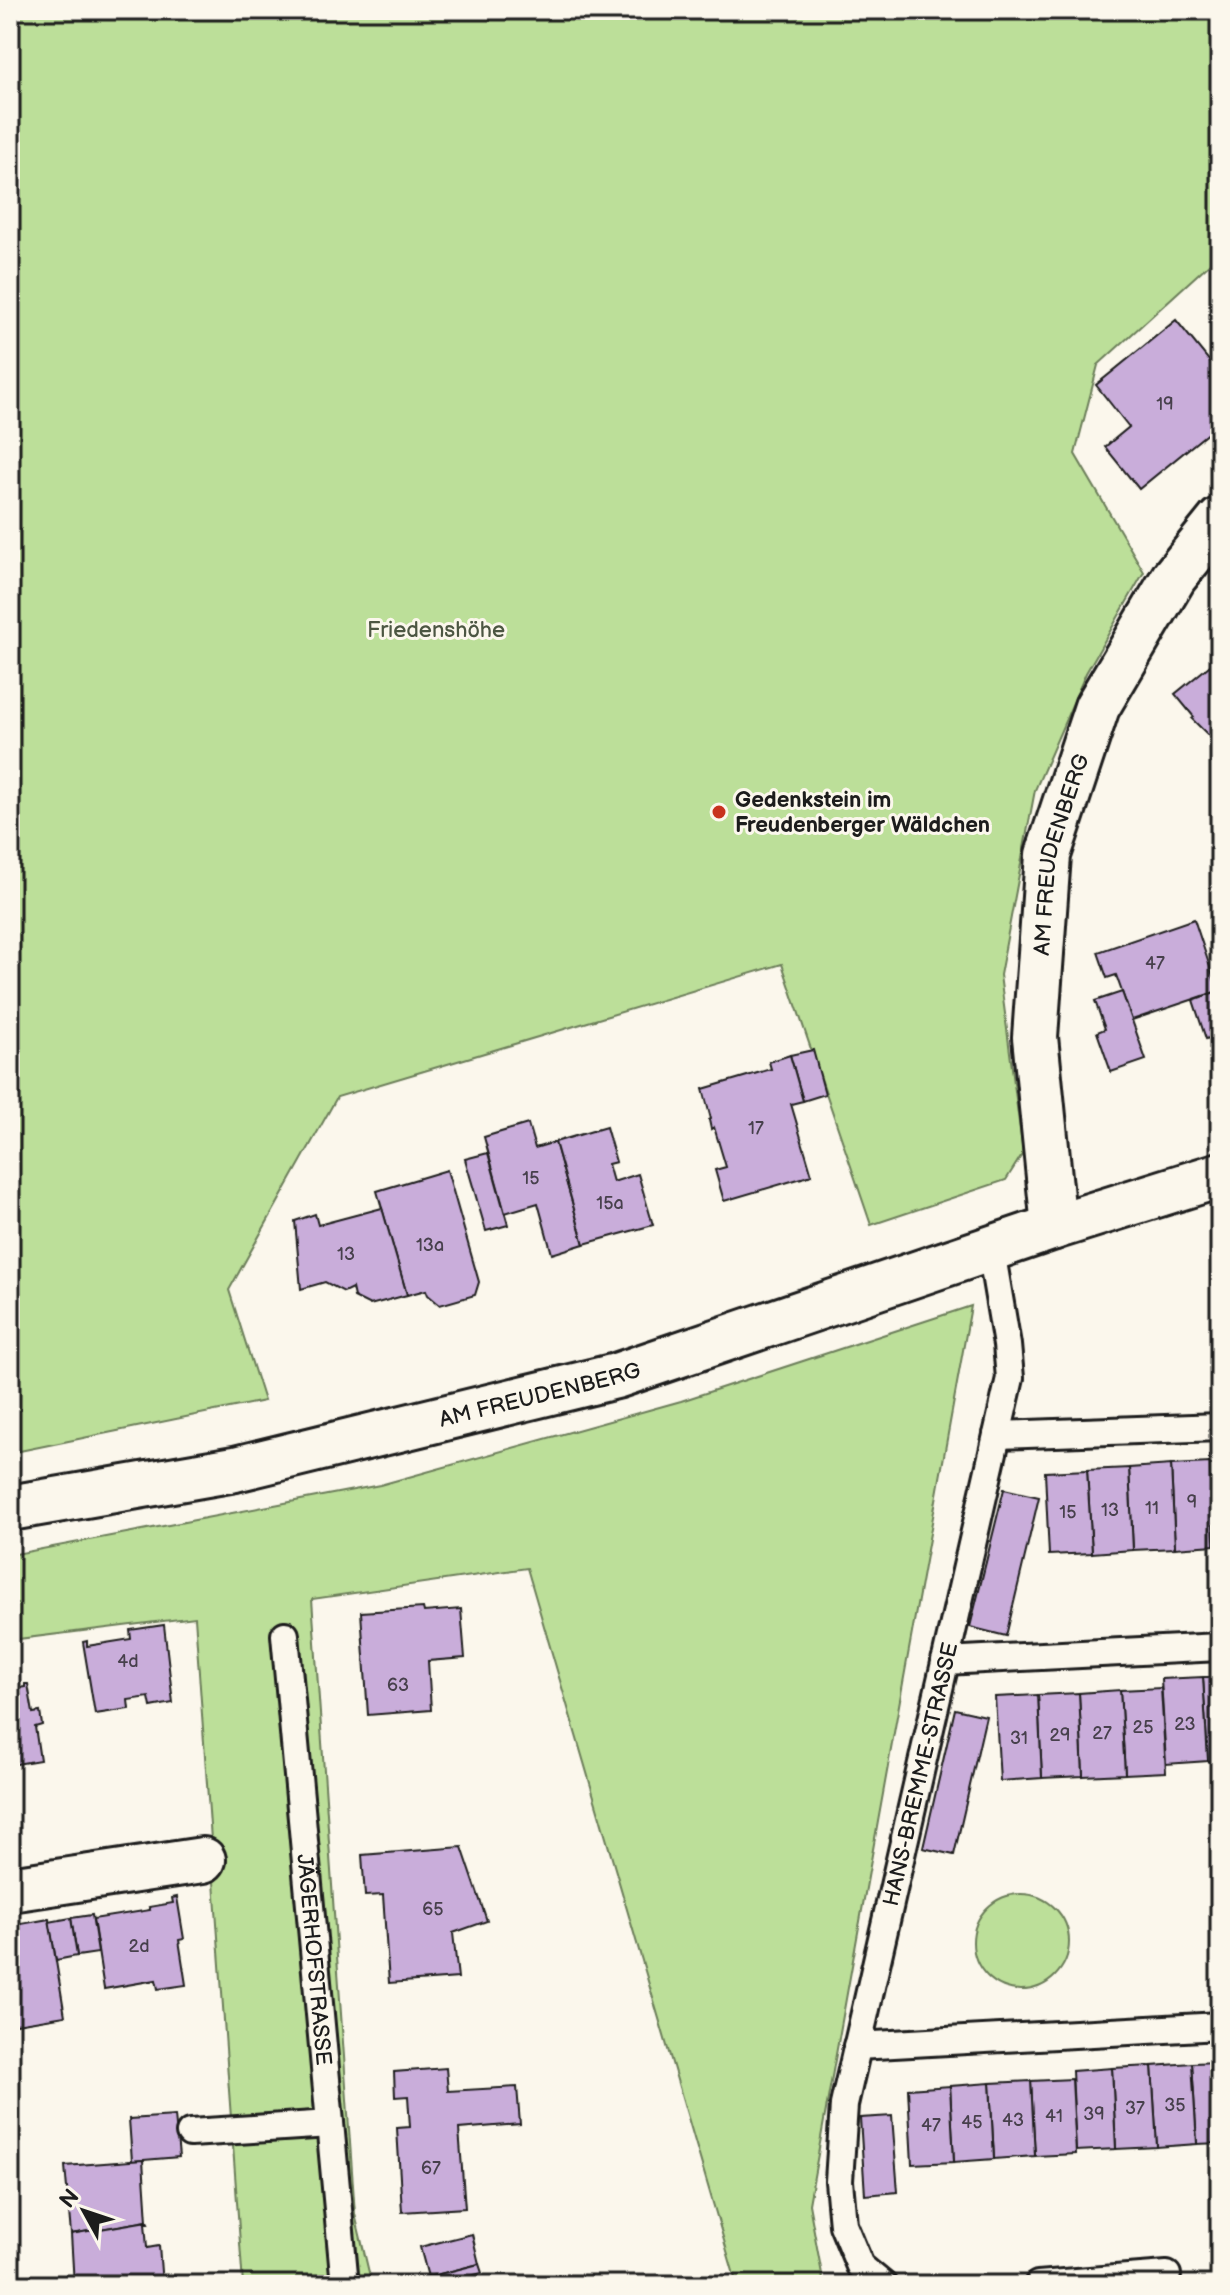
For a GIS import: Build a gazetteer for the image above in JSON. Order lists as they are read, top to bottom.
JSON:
{
  "streets": {
    "street": ["AM FREUDENBERG"],
    "lane": ["HANS-BREMME-STRASSE", "JÄGERHOFSTRASSE"]
  },
  "crossings": [
    ["AM FREUDENBERG", "HANS-BREMME-STRASSE"]
  ],
  "parks": ["Friedenshöhe"],
  "places": ["Gedenkstein im Freudenberger Wäldchen"],
  "house_numbers": [
    "19",
    "47",
    "17",
    "15",
    "15a",
    "13a",
    "13",
    "9",
    "11",
    "13",
    "15",
    "4d",
    "63",
    "23",
    "25",
    "27",
    "29",
    "31",
    "65",
    "2d",
    "35",
    "37",
    "39",
    "41",
    "43",
    "45",
    "47",
    "67"
  ],
  "north": "top left"
}
